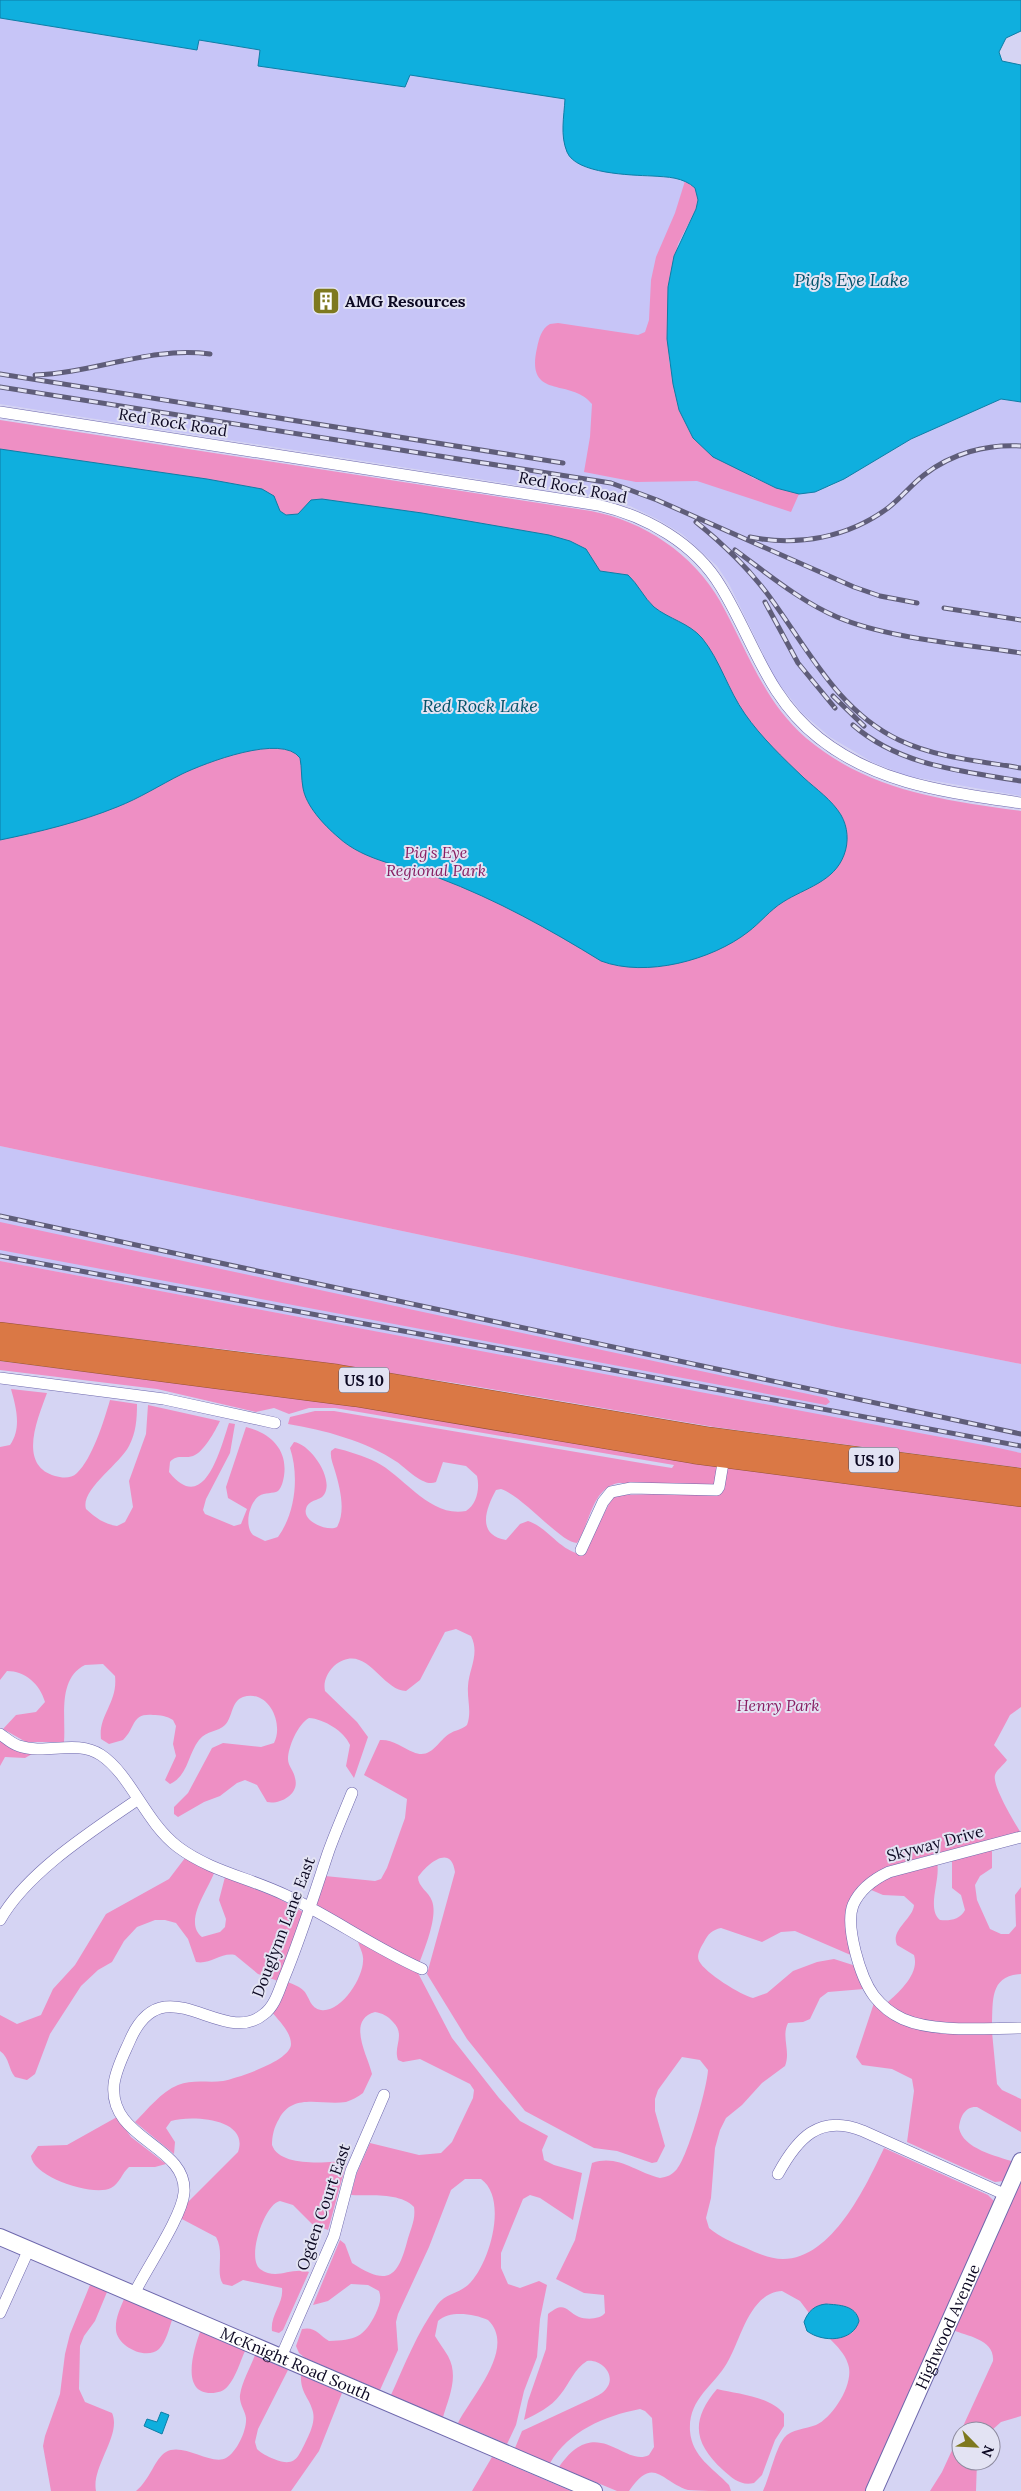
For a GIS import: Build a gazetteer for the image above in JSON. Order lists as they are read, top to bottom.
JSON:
{
  "streets": {
    "highway": ["US 10"],
    "street": [
      "Red Rock Road",
      "Skyway Drive",
      "Douglynn Lane East",
      "Ogden Court East",
      "Highwood Avenue",
      "McKnight Road South"
    ]
  },
  "crossings": [
    ["Douglynn Lane East", "McKnight Road South"],
    ["Ogden Court East", "McKnight Road South"]
  ],
  "water": ["Pig's Eye Lake", "Red Rock Lake"],
  "parks": ["Pig's Eye Regional Park", "Henry Park"],
  "places": {
    "building": ["AMG Resources"]
  },
  "north": "bottom right"
}
